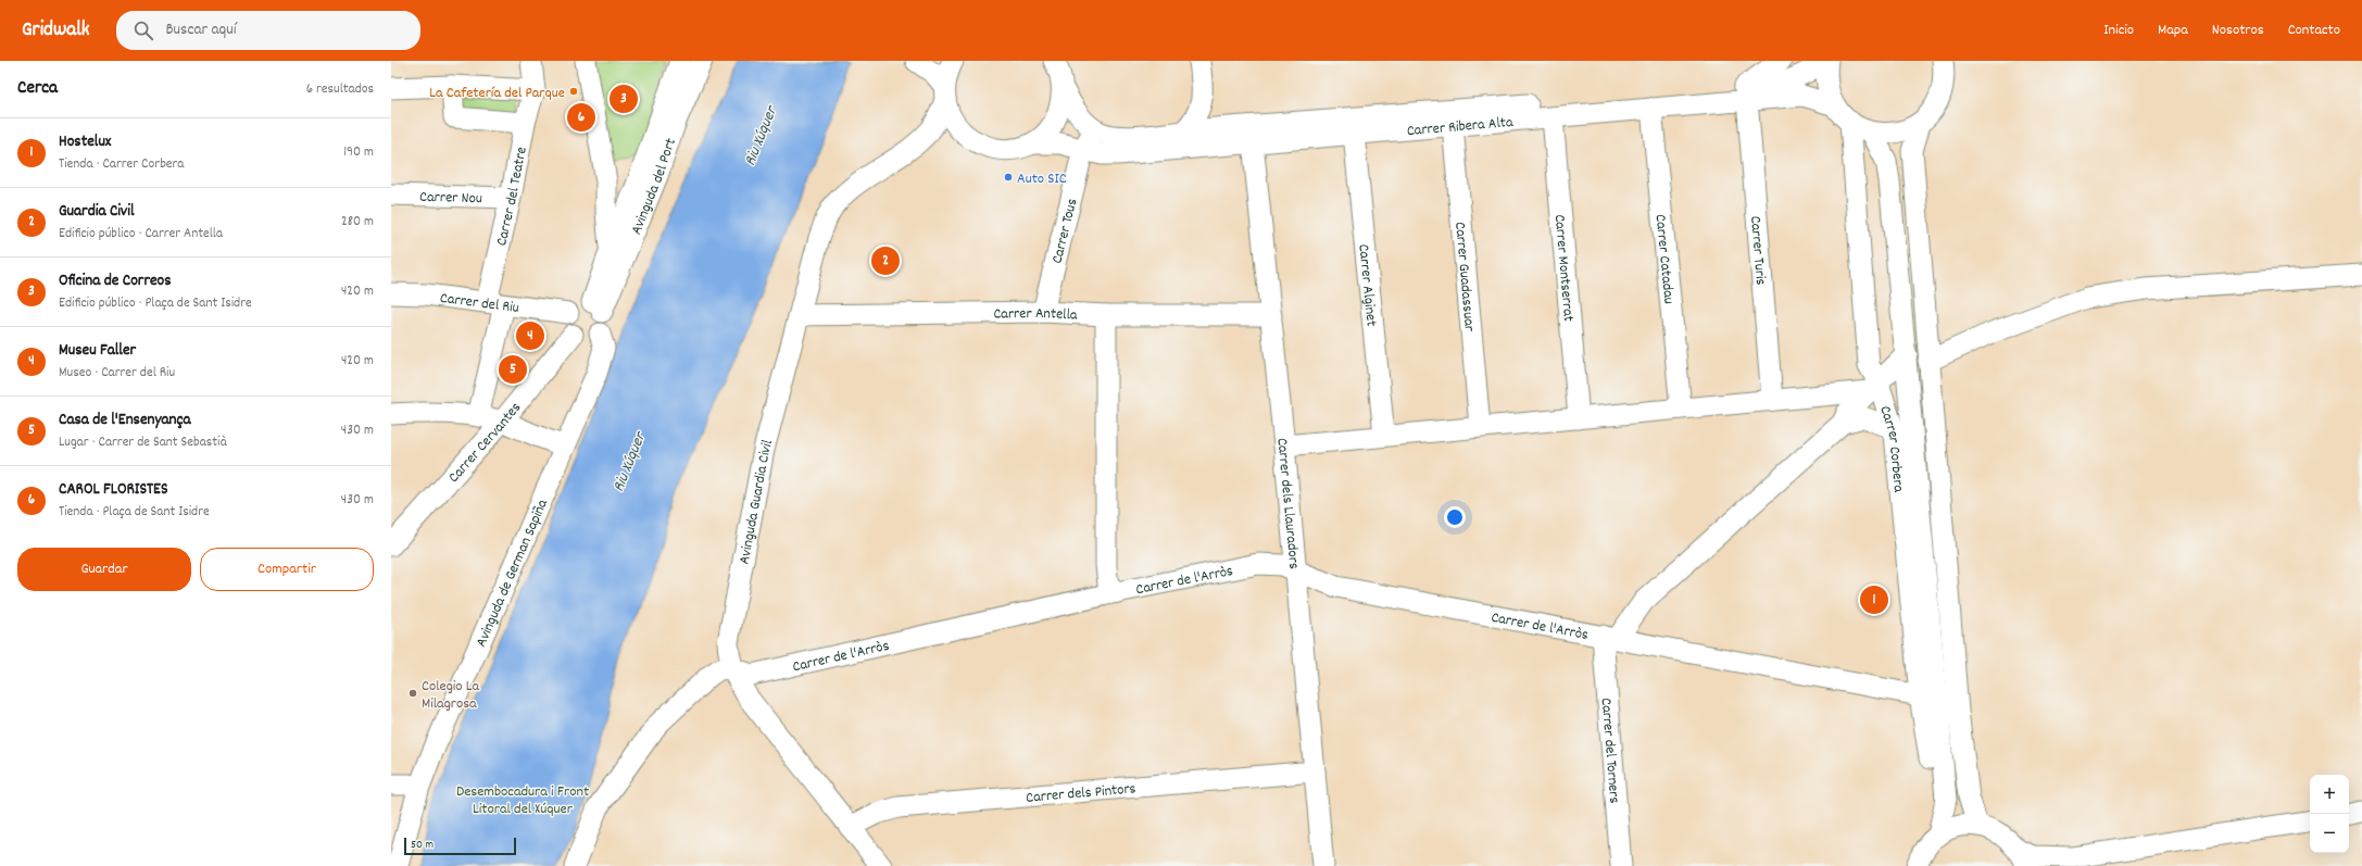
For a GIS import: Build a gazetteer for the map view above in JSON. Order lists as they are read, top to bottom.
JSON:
{
  "streets": {
    "street": [
      "Carrer Ribera Alta",
      "Avinguda del Port",
      "Carrer del Teatre",
      "Carrer Nou",
      "Carrer Tous",
      "Carrer Turis",
      "Carrer Catadau",
      "Carrer Montserrat",
      "Carrer Guadassuar",
      "Carrer Alginet",
      "Carrer del Riu",
      "Carrer Antella",
      "Carrer Cervantes",
      "Carrer Corbera",
      "Avinguda Guardia Civil",
      "Carrer dels Llauradors",
      "Avinguda de German Sapiña",
      "Carrer de l'Arròs",
      "Carrer del Torners",
      "Carrer dels Pintors"
    ]
  },
  "crossings": [
    ["Carrer Ribera Alta", "Carrer Tous"],
    ["Carrer Ribera Alta", "Carrer Turis"],
    ["Carrer Ribera Alta", "Carrer Catadau"],
    ["Carrer Ribera Alta", "Carrer Montserrat"],
    ["Carrer Ribera Alta", "Carrer Guadassuar"],
    ["Carrer Ribera Alta", "Carrer Alginet"],
    ["Carrer Ribera Alta", "Carrer dels Llauradors"],
    ["Avinguda del Port", "Carrer del Riu"],
    ["Avinguda del Port", "Carrer Cervantes"],
    ["Avinguda del Port", "Avinguda de German Sapiña"],
    ["Carrer del Teatre", "Carrer Nou"],
    ["Carrer del Teatre", "Carrer del Riu"],
    ["Carrer Tous", "Carrer Antella"],
    ["Carrer del Riu", "Carrer Cervantes"],
    ["Carrer del Riu", "Avinguda de German Sapiña"],
    ["Carrer Antella", "Avinguda Guardia Civil"],
    ["Carrer Antella", "Carrer dels Llauradors"],
    ["Carrer Cervantes", "Avinguda de German Sapiña"],
    ["Carrer Corbera", "Carrer de l'Arròs"],
    ["Avinguda Guardia Civil", "Carrer de l'Arròs"],
    ["Avinguda Guardia Civil", "Carrer dels Pintors"],
    ["Carrer dels Llauradors", "Carrer de l'Arròs"],
    ["Carrer dels Llauradors", "Carrer dels Pintors"],
    ["Carrer de l'Arròs", "Carrer del Torners"]
  ],
  "water": ["Riu Xúquer"],
  "parks": ["Desembocadura i Front Litoral del Xúquer"],
  "places": ["La Cafetería del Parque", "Auto SIC", "Colegio La Milagrosa"],
  "scale_bar": "50 m",
  "page": {
    "header": "Gridwalk",
    "search": "Buscar aquí",
    "nav": [
      "Inicio",
      "Mapa",
      "Nosotros",
      "Contacto"
    ],
    "heading": ["Cerca", "6 resultados"],
    "pins": [
      "3",
      "6",
      "2",
      "4",
      "5",
      "1"
    ],
    "list": [
      {
        "mark": "1",
        "name": "Hostelux",
        "note": "Tienda · Carrer Corbera",
        "value": "190 m"
      },
      {
        "mark": "2",
        "name": "Guardia Civil",
        "note": "Edificio público · Carrer Antella",
        "value": "280 m"
      },
      {
        "mark": "3",
        "name": "Oficina de Correos",
        "note": "Edificio público · Plaça de Sant Isidre",
        "value": "420 m"
      },
      {
        "mark": "4",
        "name": "Museu Faller",
        "note": "Museo · Carrer del Riu",
        "value": "420 m"
      },
      {
        "mark": "5",
        "name": "Casa de l'Ensenyança",
        "note": "Lugar · Carrer de Sant Sebastià",
        "value": "430 m"
      },
      {
        "mark": "6",
        "name": "CAROL FLORISTES",
        "note": "Tienda · Plaça de Sant Isidre",
        "value": "430 m"
      }
    ],
    "buttons": ["Guardar", "Compartir"],
    "map_buttons": ["+", "−"],
    "scale": "50 m"
  }
}
